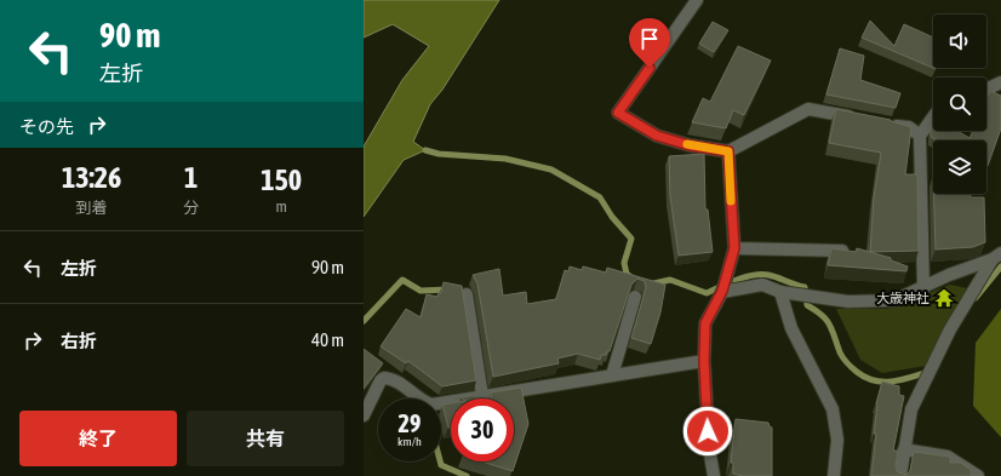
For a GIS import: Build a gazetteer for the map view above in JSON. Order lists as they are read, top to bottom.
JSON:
{
  "places": {
    "temple": ["大歳神社"]
  },
  "page": {
    "turn": ["90 m", "左折"],
    "then": "その先",
    "eta": [
      "13:26",
      "到着",
      "1",
      "分",
      "150",
      "m"
    ],
    "list": [
      {
        "name": "左折",
        "value": "90 m"
      },
      {
        "name": "右折",
        "value": "40 m"
      }
    ],
    "speed": "29 km/h",
    "limit": "30",
    "buttons": ["終了", "共有"]
  }
}
